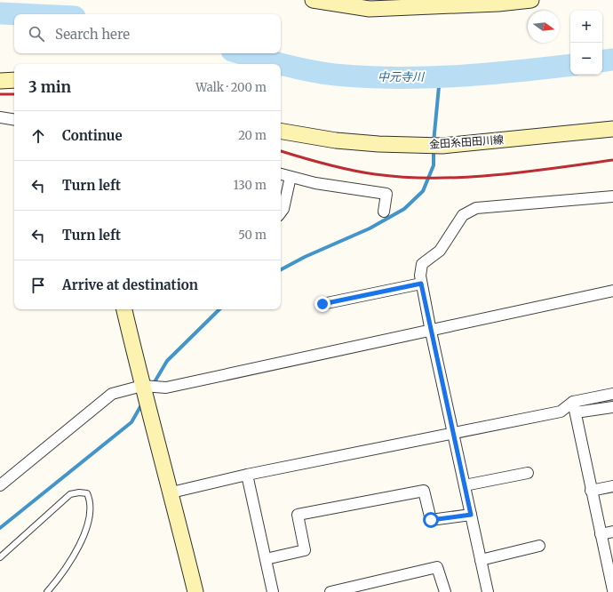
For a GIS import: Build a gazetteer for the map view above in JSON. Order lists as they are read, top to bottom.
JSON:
{
  "streets": {
    "street": ["金田糸田田川線"]
  },
  "water": ["中元寺川"],
  "north": "right",
  "page": {
    "map_buttons": ["+", "−"],
    "search": "Search here",
    "heading": ["3 min", "Walk · 200 m"],
    "list": [
      ["Continue", "20 m"],
      ["Turn left", "130 m"],
      ["Turn left", "50 m"],
      "Arrive at destination"
    ]
  }
}
